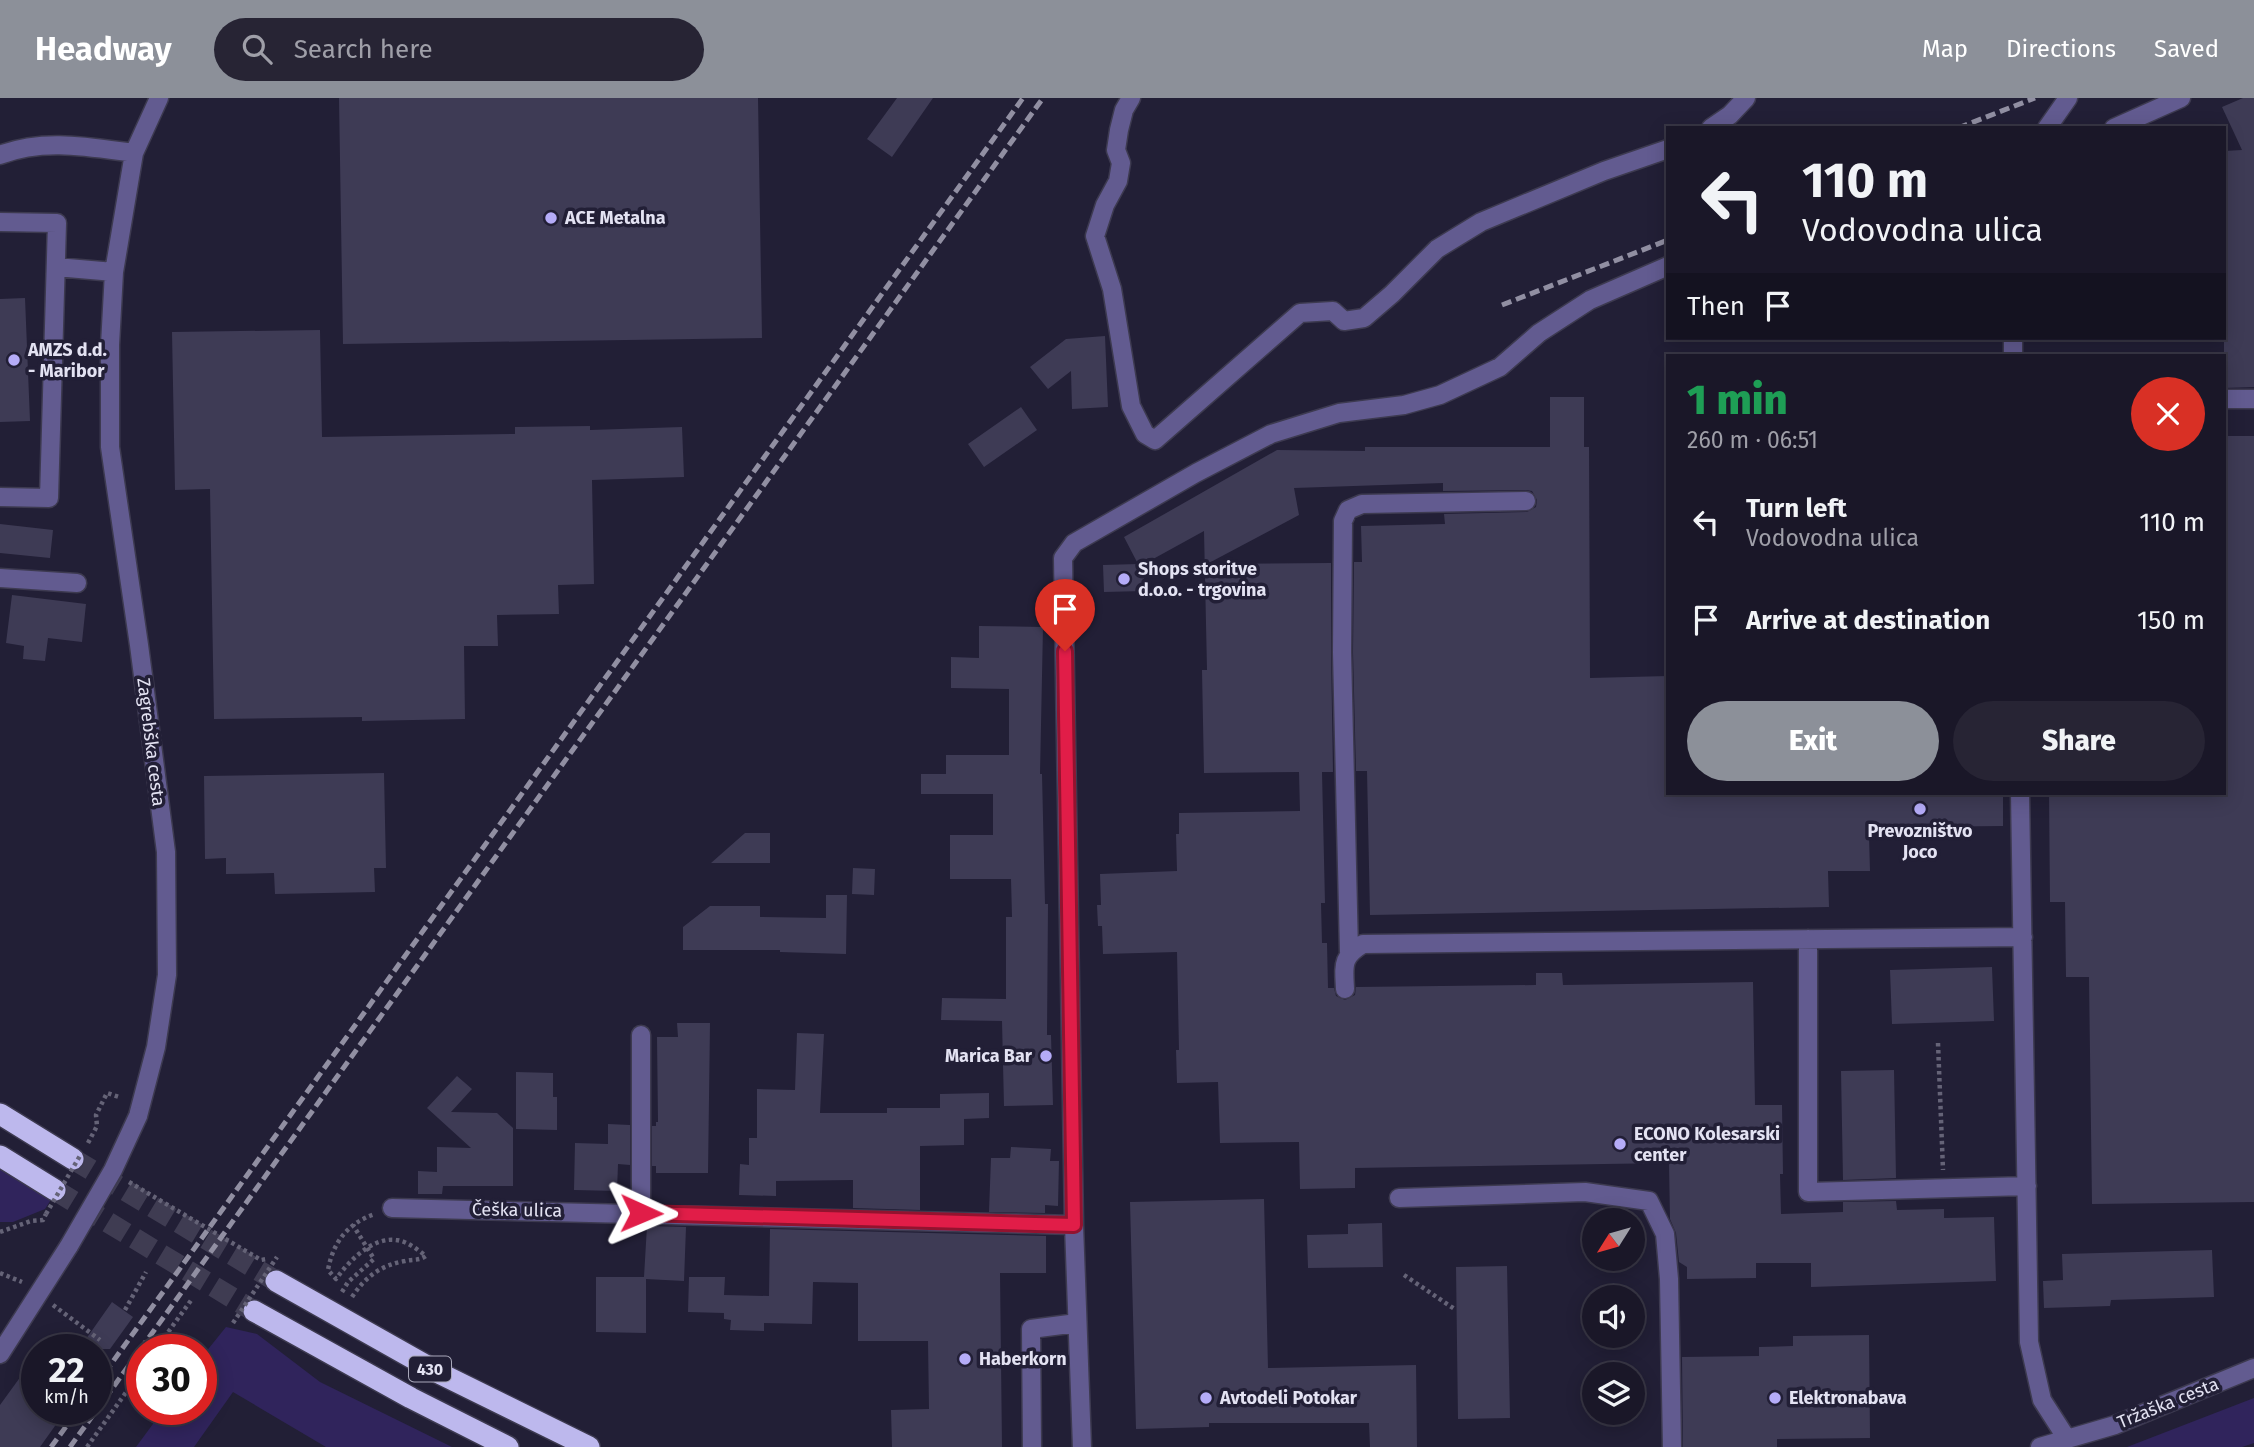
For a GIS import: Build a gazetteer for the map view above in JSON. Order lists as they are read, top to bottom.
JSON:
{
  "streets": {
    "highway": ["430"],
    "street": ["Zagrebška cesta", "Češka ulica", "Tržaška cesta"]
  },
  "places": [
    "ACE Metalna",
    "AMZS d.d. - Maribor",
    "Shops storitve d.o.o. - trgovina",
    "Prevozništvo Joco",
    "Marica Bar",
    "ECONO Kolesarski center",
    "Haberkorn",
    "Avtodeli Potokar",
    "Elektronabava"
  ],
  "north": "bottom left",
  "page": {
    "header": "Headway",
    "search": "Search here",
    "nav": ["Map", "Directions", "Saved"],
    "turn": ["110 m", "Vodovodna ulica"],
    "then": "Then",
    "heading": ["1 min", "260 m · 06:51"],
    "list": [
      {
        "name": "Turn left",
        "note": "Vodovodna ulica",
        "value": "110 m"
      },
      {
        "name": "Arrive at destination",
        "value": "150 m"
      }
    ],
    "buttons": ["Exit", "Share"],
    "speed": "22 km/h",
    "limit": "30"
  }
}
